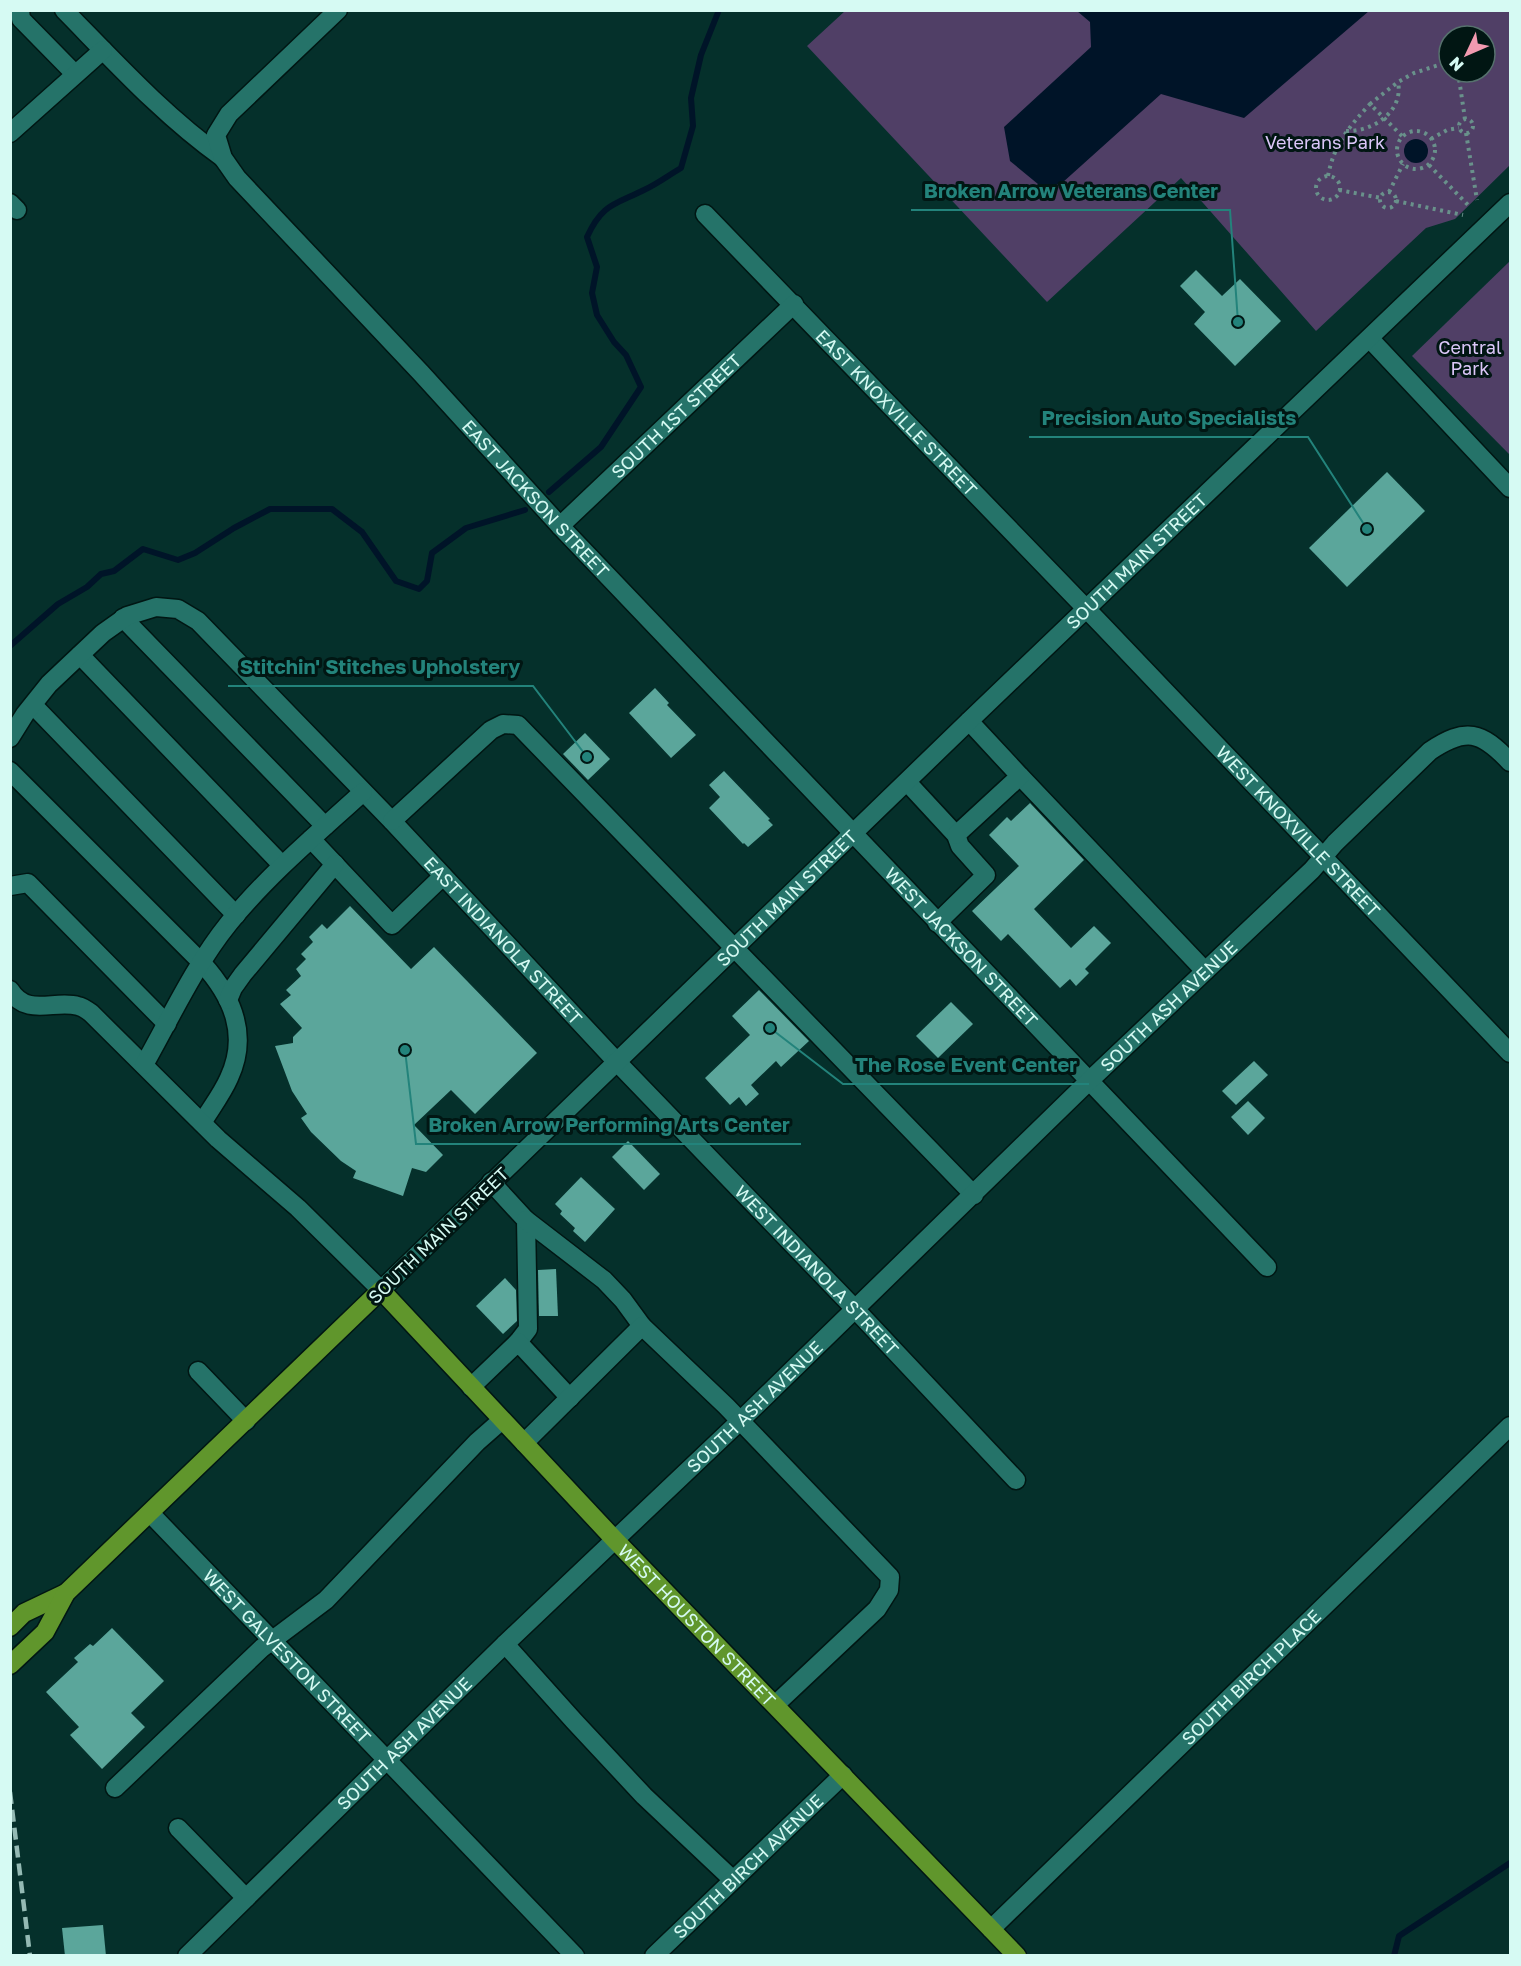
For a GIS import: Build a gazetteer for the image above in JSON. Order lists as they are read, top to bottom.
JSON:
{
  "streets": {
    "main road": ["SOUTH MAIN STREET", "WEST HOUSTON STREET"],
    "street": [
      "EAST KNOXVILLE STREET",
      "SOUTH 1ST STREET",
      "EAST JACKSON STREET",
      "WEST KNOXVILLE STREET",
      "EAST INDIANOLA STREET",
      "WEST JACKSON STREET",
      "SOUTH ASH AVENUE",
      "WEST INDIANOLA STREET",
      "WEST GALVESTON STREET",
      "SOUTH BIRCH PLACE",
      "SOUTH BIRCH AVENUE"
    ]
  },
  "crossings": [
    ["EAST KNOXVILLE STREET", "SOUTH 1ST STREET"],
    ["EAST KNOXVILLE STREET", "SOUTH MAIN STREET"],
    ["EAST KNOXVILLE STREET", "WEST KNOXVILLE STREET"],
    ["SOUTH 1ST STREET", "EAST JACKSON STREET"],
    ["EAST JACKSON STREET", "SOUTH MAIN STREET"],
    ["EAST JACKSON STREET", "WEST JACKSON STREET"],
    ["SOUTH MAIN STREET", "WEST KNOXVILLE STREET"],
    ["SOUTH MAIN STREET", "EAST INDIANOLA STREET"],
    ["SOUTH MAIN STREET", "WEST JACKSON STREET"],
    ["SOUTH MAIN STREET", "WEST INDIANOLA STREET"],
    ["SOUTH MAIN STREET", "WEST HOUSTON STREET"],
    ["SOUTH MAIN STREET", "WEST GALVESTON STREET"],
    ["WEST KNOXVILLE STREET", "SOUTH ASH AVENUE"],
    ["EAST INDIANOLA STREET", "WEST INDIANOLA STREET"],
    ["WEST JACKSON STREET", "SOUTH ASH AVENUE"],
    ["SOUTH ASH AVENUE", "WEST INDIANOLA STREET"],
    ["SOUTH ASH AVENUE", "WEST HOUSTON STREET"],
    ["SOUTH ASH AVENUE", "WEST GALVESTON STREET"],
    ["WEST HOUSTON STREET", "SOUTH BIRCH PLACE"],
    ["WEST HOUSTON STREET", "SOUTH BIRCH AVENUE"]
  ],
  "parks": ["Veterans Park", "Central Park"],
  "places": [
    "Broken Arrow Veterans Center",
    "Precision Auto Specialists",
    "Stitchin' Stitches Upholstery",
    "The Rose Event Center",
    "Broken Arrow Performing Arts Center"
  ],
  "north": "bottom left"
}
